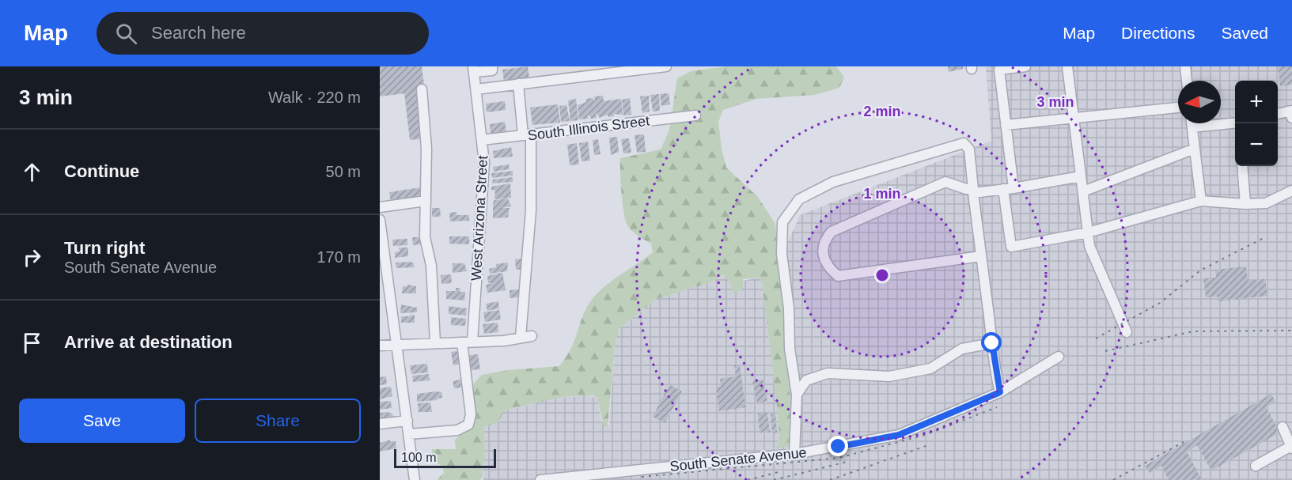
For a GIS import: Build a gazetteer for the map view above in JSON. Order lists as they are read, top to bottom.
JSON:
{
  "streets": {
    "street": ["South Illinois Street", "West Arizona Street", "South Senate Avenue"]
  },
  "crossings": [
    ["South Illinois Street", "West Arizona Street"]
  ],
  "scale_bar": "100 m",
  "north": "left",
  "page": {
    "header": "Map",
    "search": "Search here",
    "nav": ["Map", "Directions", "Saved"],
    "heading": ["3 min", "Walk · 220 m"],
    "map_buttons": ["+", "−"],
    "list": [
      ["Continue", "50 m"],
      ["Turn right", "South Senate Avenue", "170 m"],
      "Arrive at destination"
    ],
    "buttons": ["Save", "Share"],
    "scale": "100 m"
  },
  "rings": ["3 min", "2 min", "1 min"]
}
